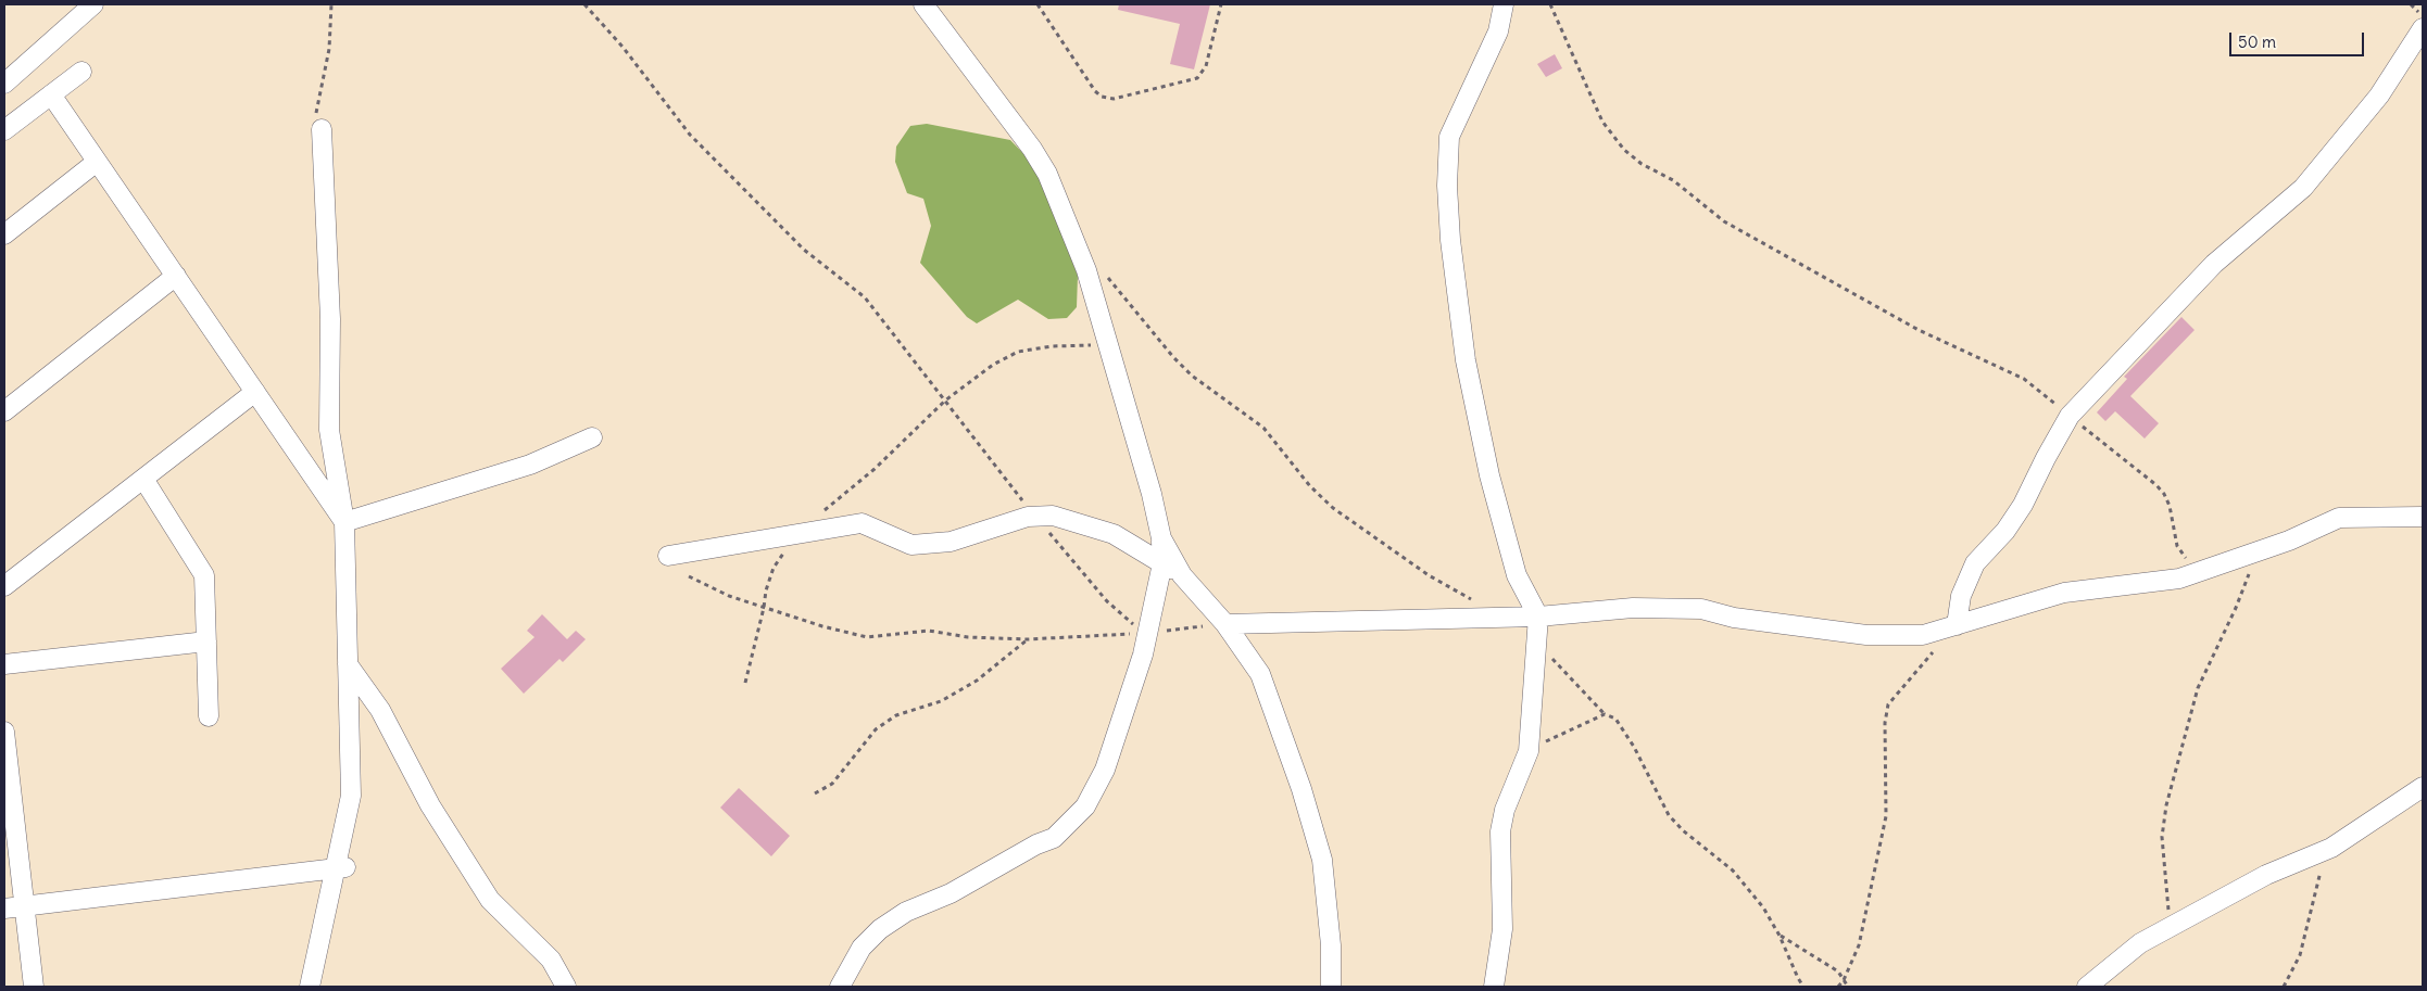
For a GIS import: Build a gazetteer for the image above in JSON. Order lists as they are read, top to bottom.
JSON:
{
  "scale_bar": "50 m"
}
